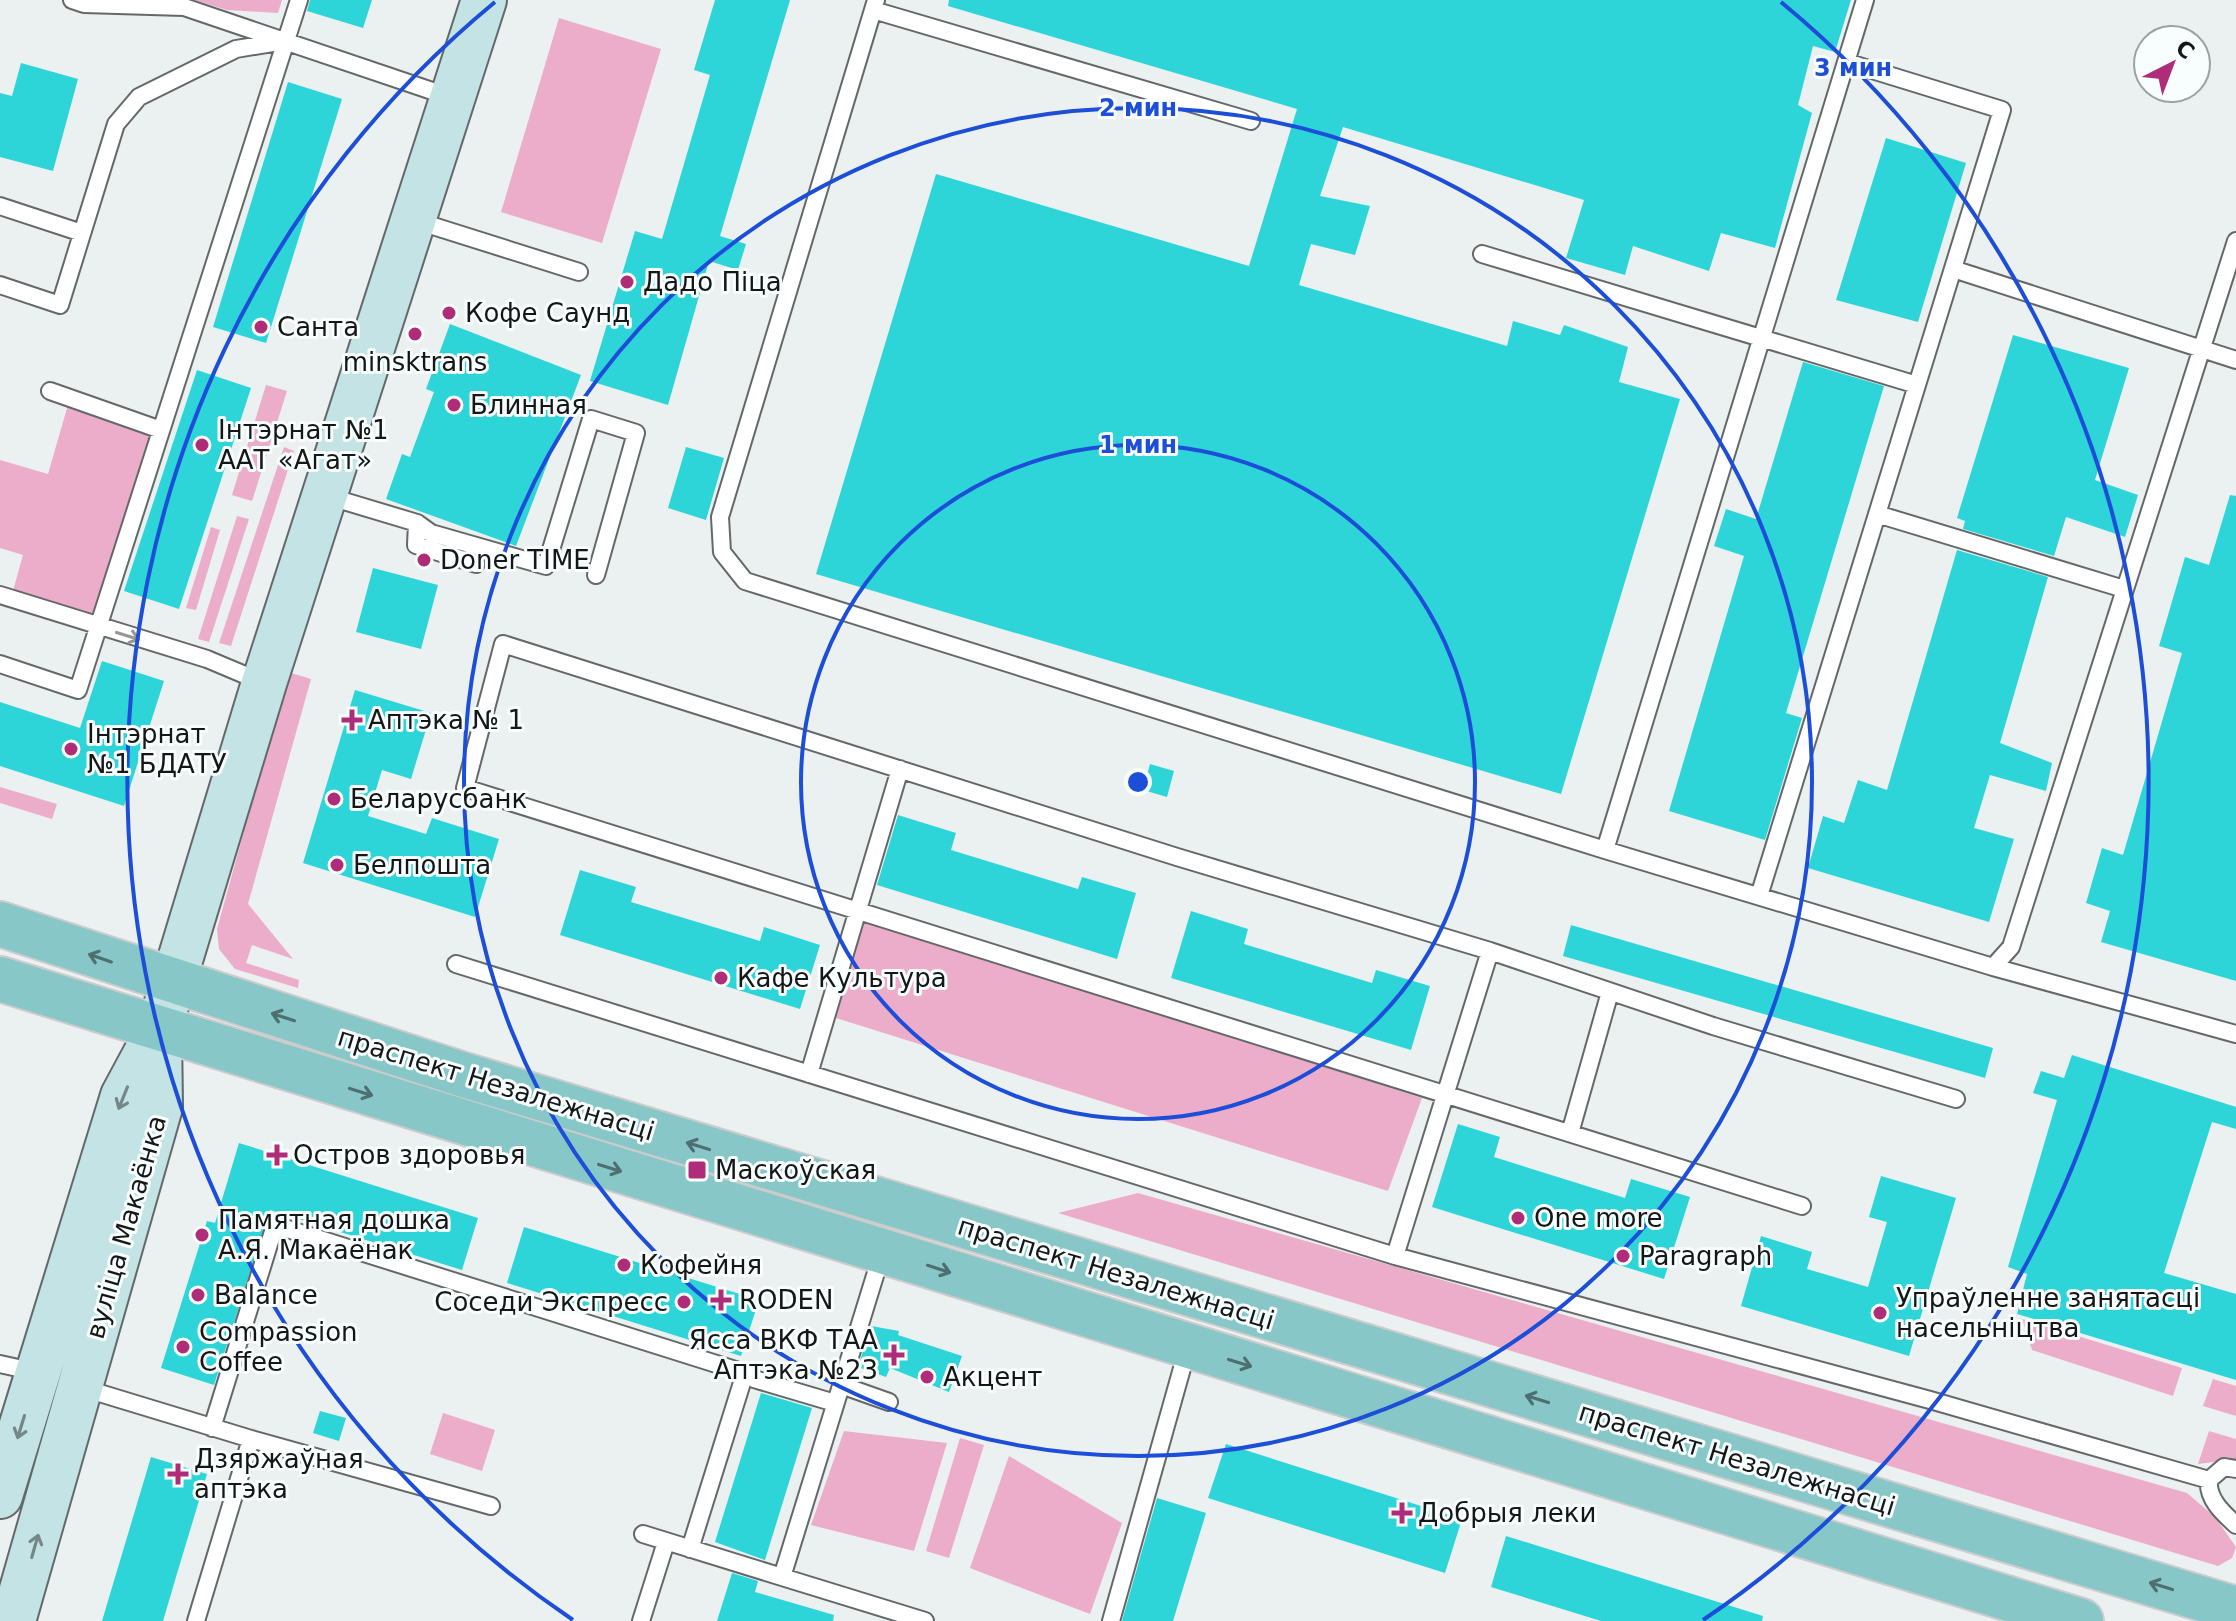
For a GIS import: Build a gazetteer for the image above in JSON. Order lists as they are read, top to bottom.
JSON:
{
  "streets": {
    "main road": ["праспект Незалежнасці"],
    "street": ["вуліца Макаёнка"]
  },
  "crossings": [
    ["праспект Незалежнасці", "вуліца Макаёнка"]
  ],
  "places": {
    "other": [
      "Дадо Піца",
      "Кофе Саунд",
      "Санта",
      "minsktrans",
      "Блинная",
      "Інтэрнат №1 ААТ «Агат»",
      "Doner TIME",
      "Інтэрнат №1 БДАТУ",
      "Беларусбанк",
      "Белпошта",
      "Кафе Культура",
      "One more",
      "Памятная дошка А.Я. Макаёнак",
      "Paragraph",
      "Кофейня",
      "Balance",
      "Соседи Экспресс",
      "Упраўленне занятасці насельніцтва",
      "Compassion Coffee",
      "Акцент"
    ],
    "health": [
      "Аптэка № 1",
      "Остров здоровья",
      "RODEN",
      "Ясса ВКФ ТАА Аптэка №23",
      "Дзяржаўная аптэка",
      "Добрыя леки"
    ],
    "transit": ["Маскоўская"]
  },
  "north": "top right",
  "rings": ["3 мин", "2 мин", "1 мин"]
}
